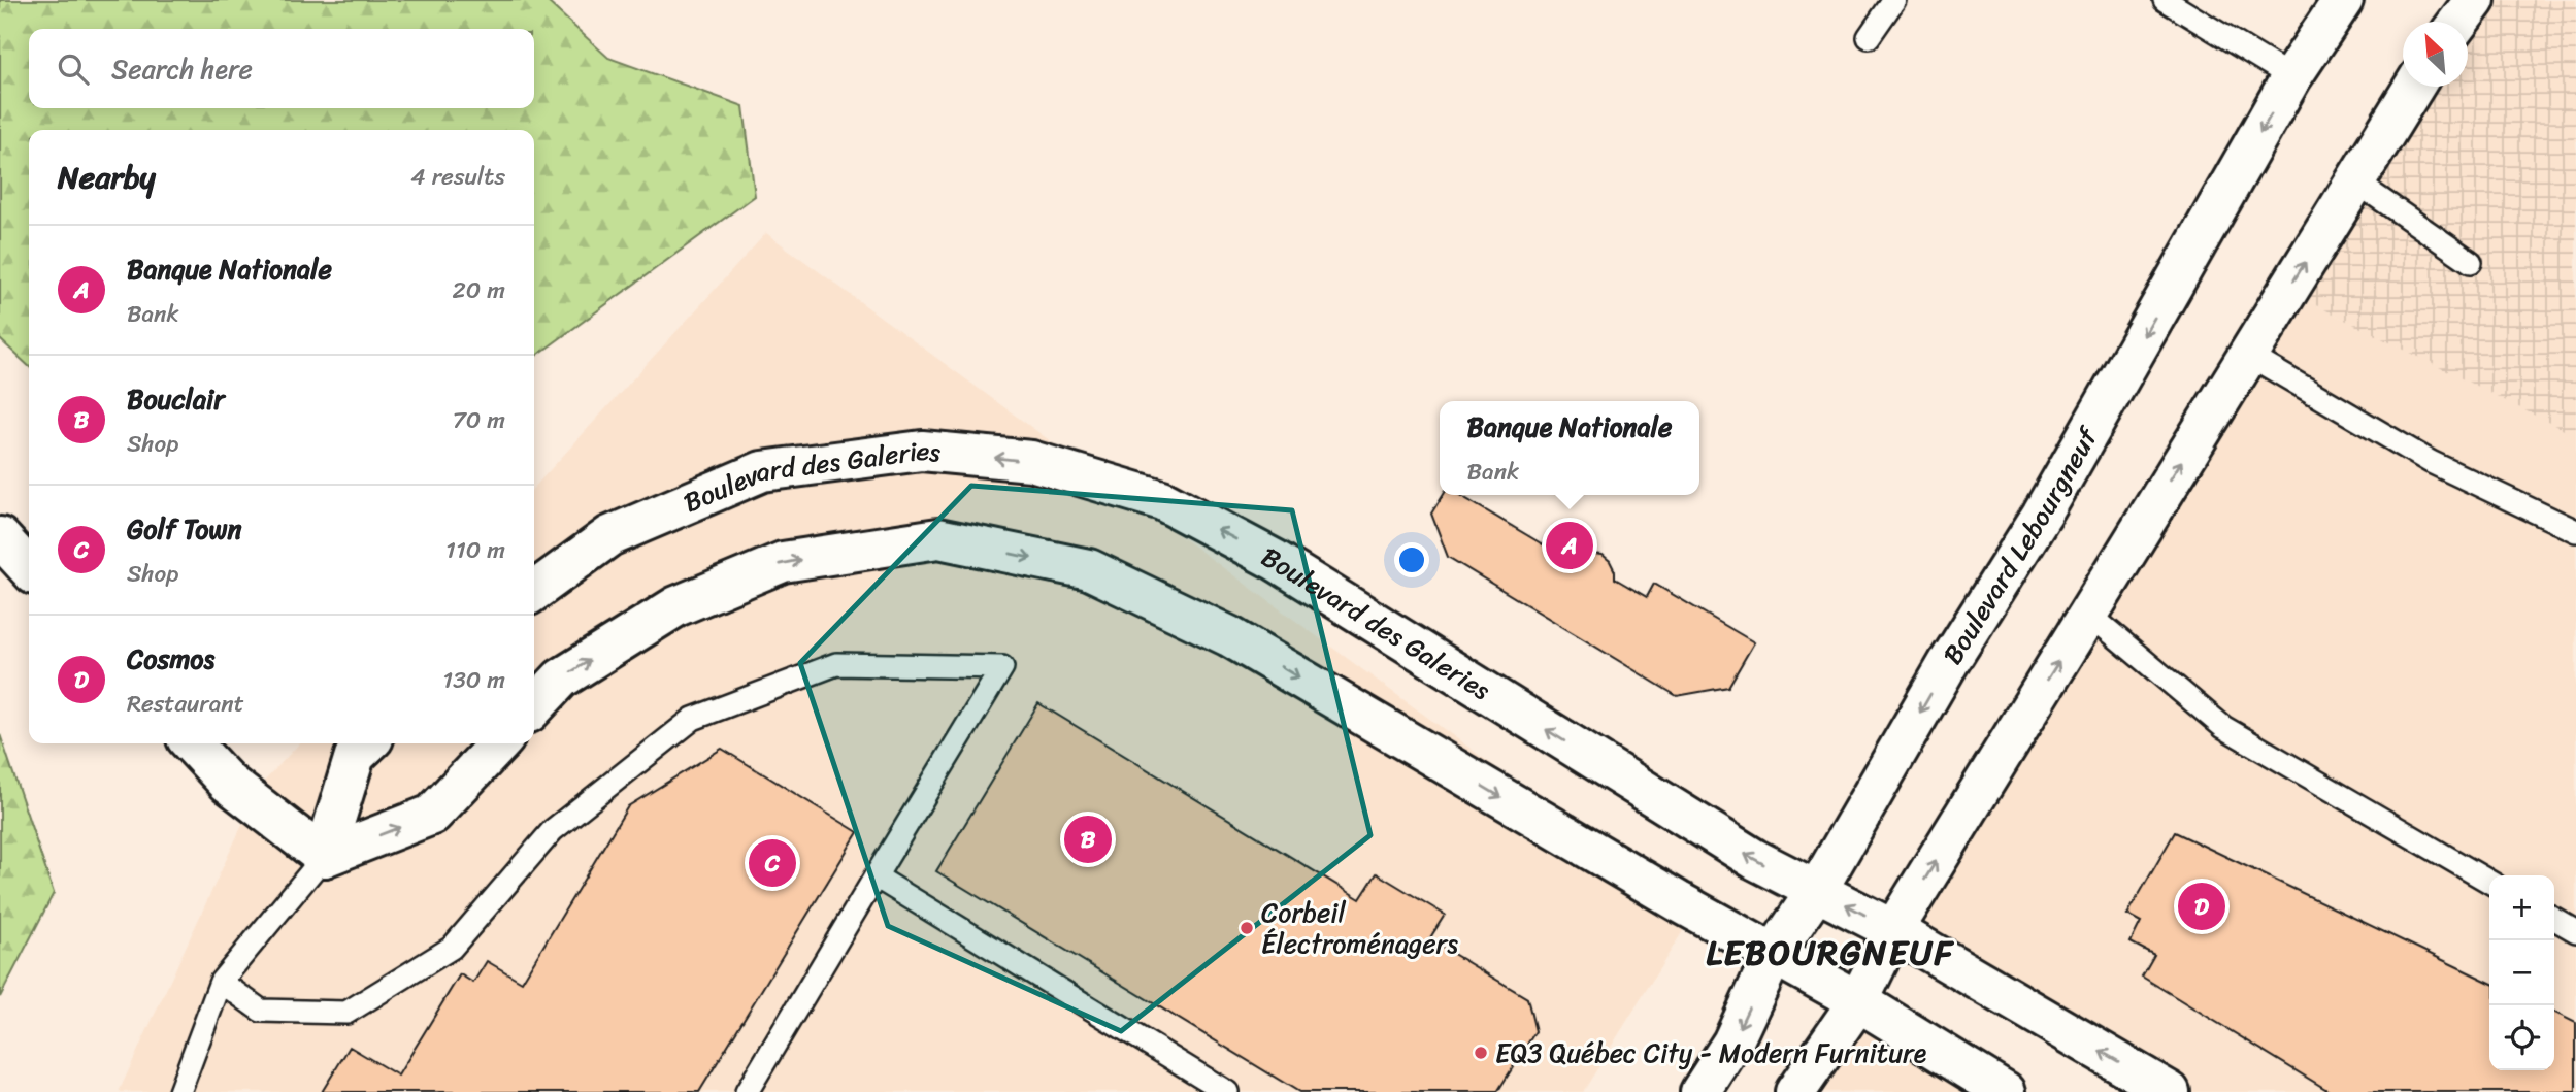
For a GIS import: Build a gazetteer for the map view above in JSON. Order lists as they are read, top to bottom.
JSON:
{
  "streets": {
    "street": ["Boulevard des Galeries", "Boulevard Lebourgneuf"]
  },
  "crossings": [
    ["Boulevard des Galeries", "Boulevard Lebourgneuf"]
  ],
  "districts": ["LEBOURGNEUF"],
  "places": ["Corbeil Électroménagers", "EQ3 Québec City - Modern Furniture"],
  "north": "top left",
  "page": {
    "search": "Search here",
    "heading": ["Nearby", "4 results"],
    "list": [
      {
        "mark": "A",
        "name": "Banque Nationale",
        "note": "Bank",
        "value": "20 m"
      },
      {
        "mark": "B",
        "name": "Bouclair",
        "note": "Shop",
        "value": "70 m"
      },
      {
        "mark": "C",
        "name": "Golf Town",
        "note": "Shop",
        "value": "110 m"
      },
      {
        "mark": "D",
        "name": "Cosmos",
        "note": "Restaurant",
        "value": "130 m"
      }
    ],
    "popup": ["Banque Nationale", "Bank"],
    "pins": [
      "A",
      "B",
      "C",
      "D"
    ],
    "map_buttons": ["+", "−"]
  }
}
